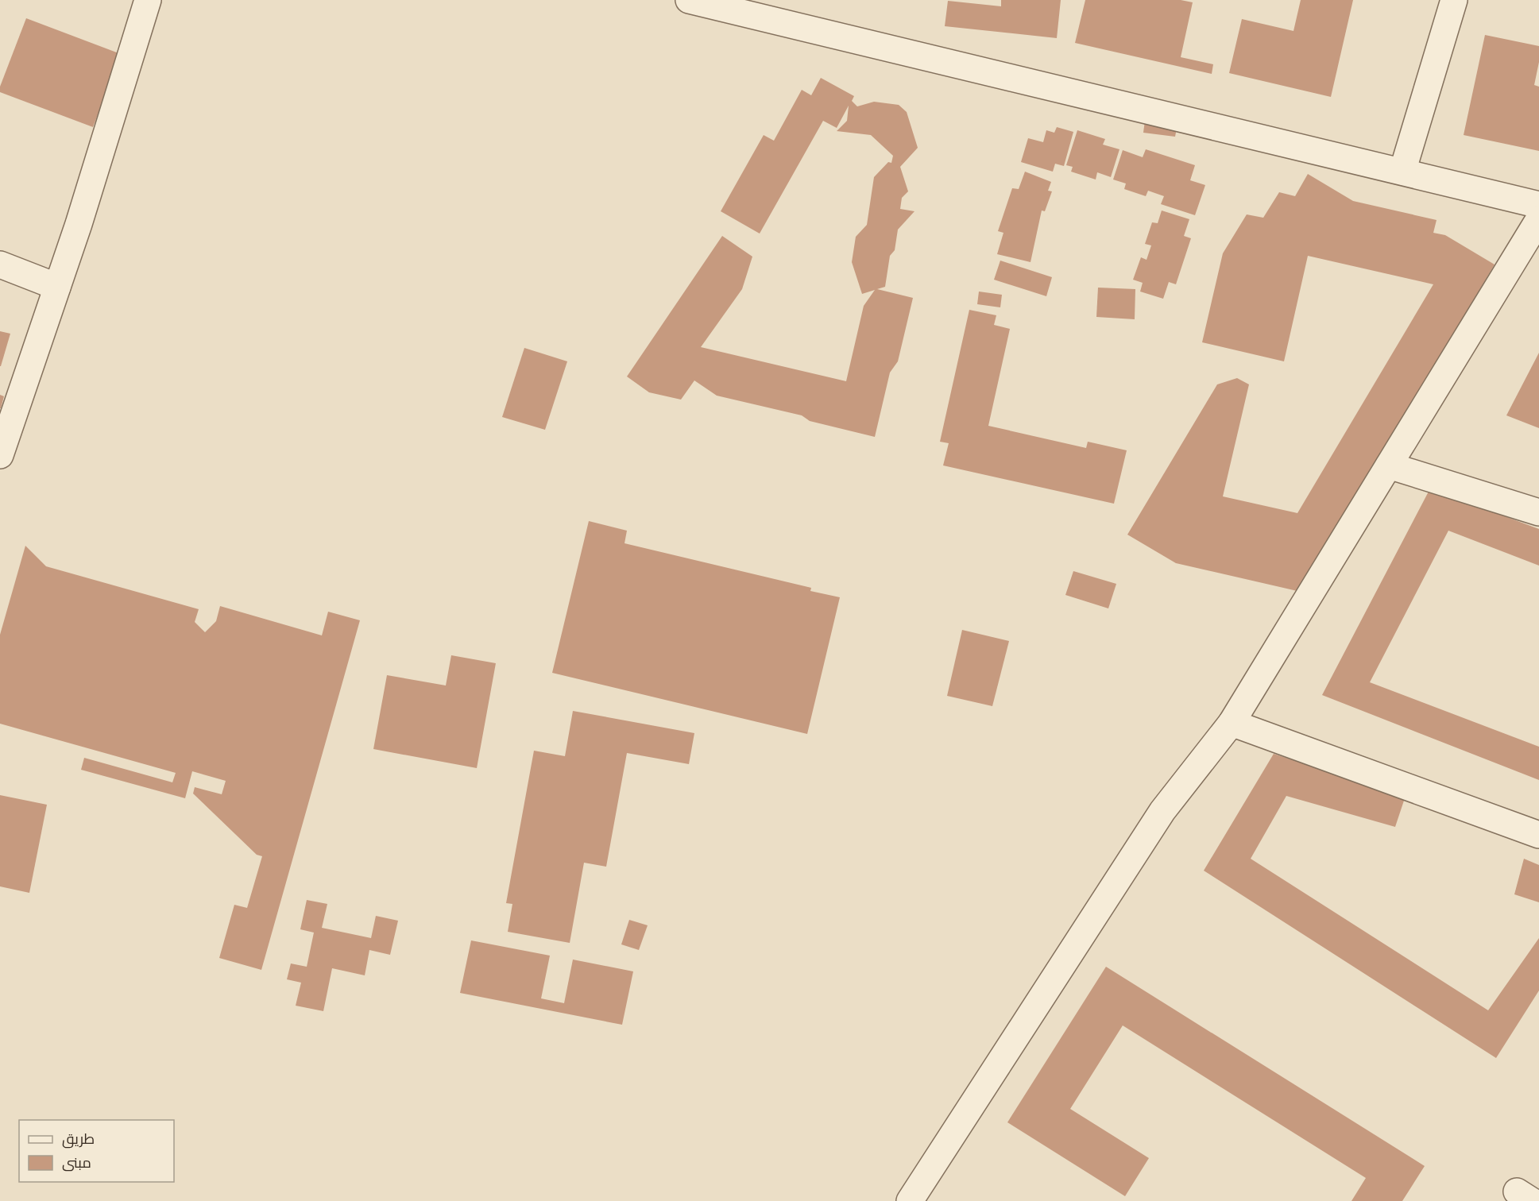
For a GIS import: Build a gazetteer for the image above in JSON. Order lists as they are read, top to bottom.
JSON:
{
  "legend": ["طريق", "مبنى"]
}
